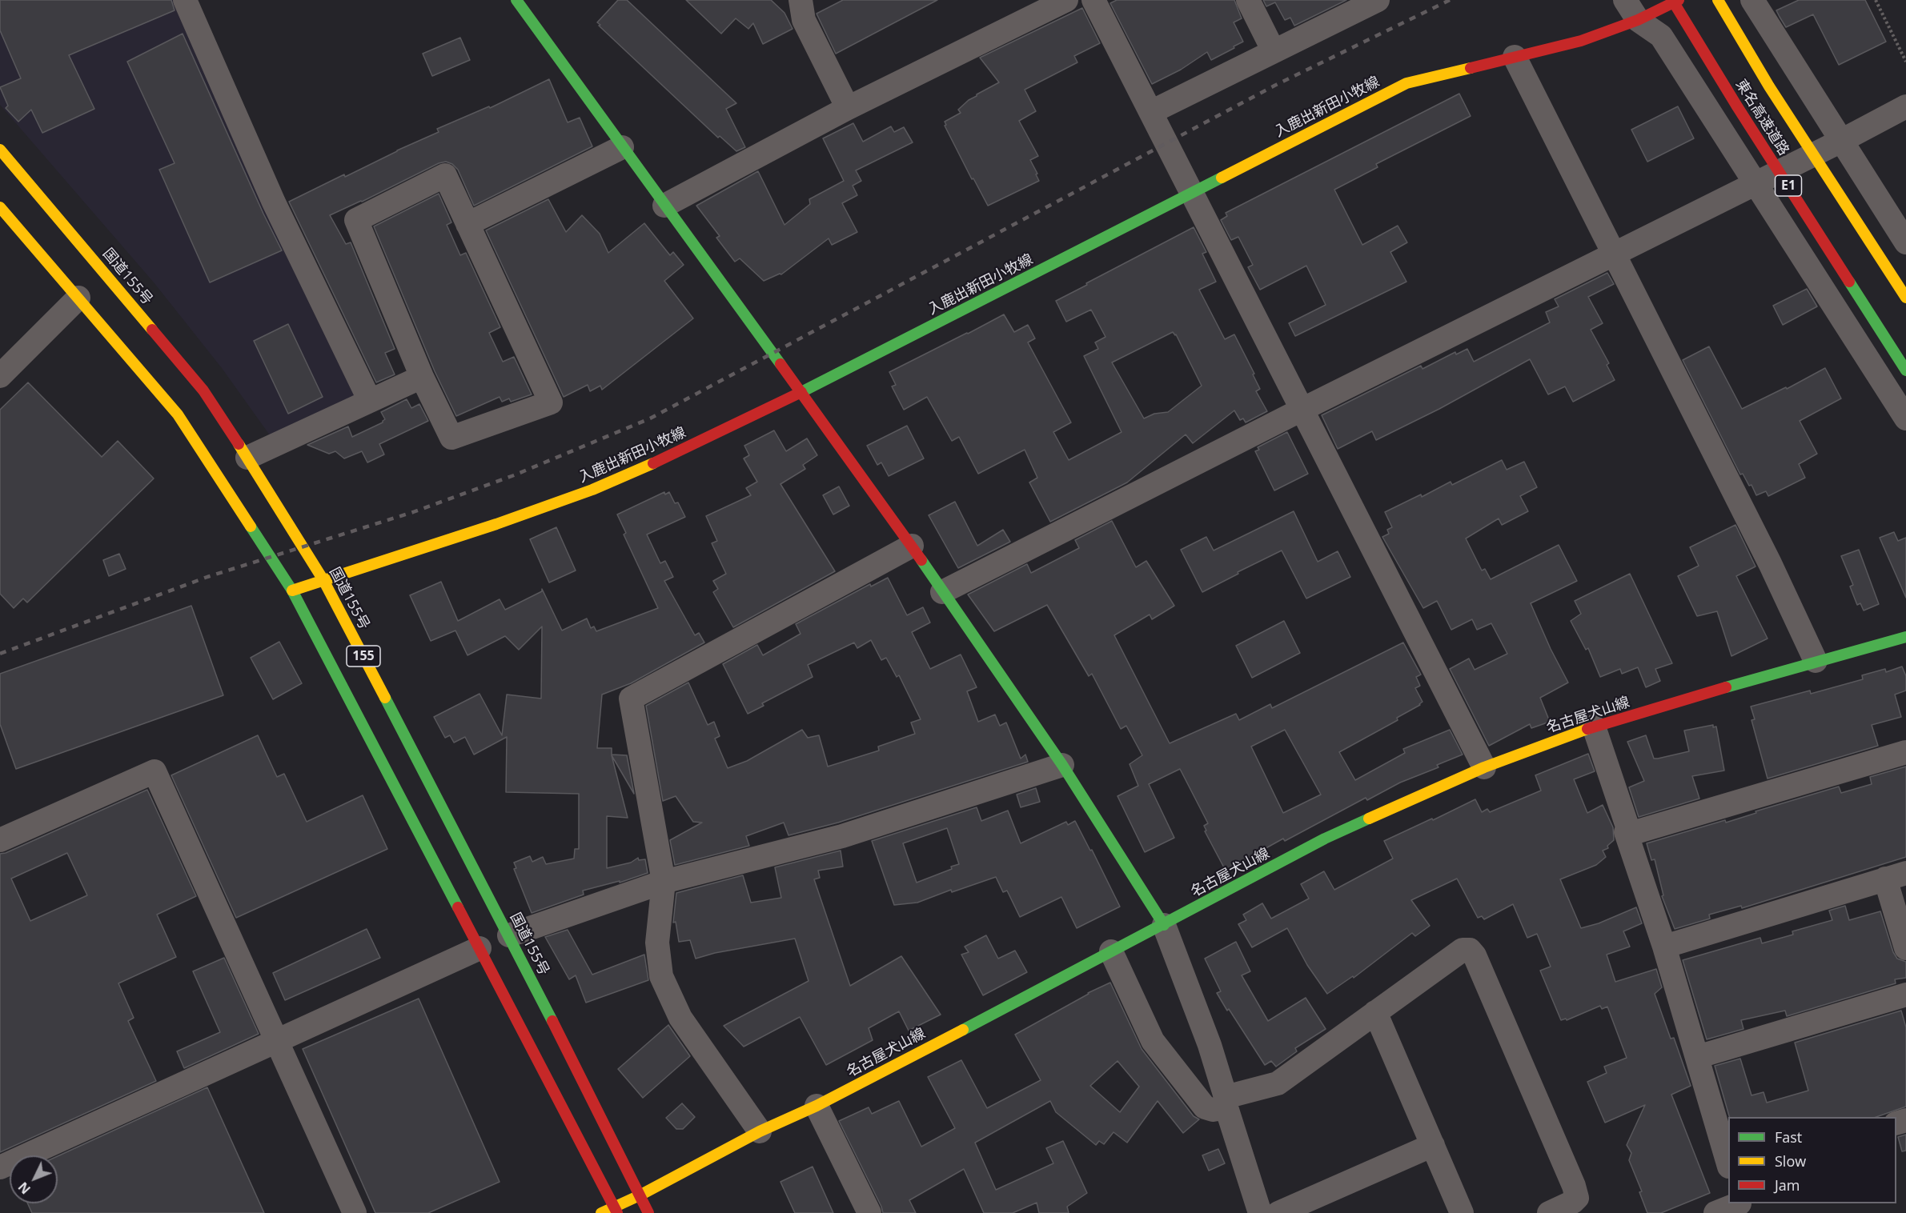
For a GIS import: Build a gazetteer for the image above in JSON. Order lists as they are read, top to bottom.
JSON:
{
  "streets": {
    "main road": [
      "入鹿出新田小牧線",
      "東名高速道路",
      "E1",
      "国道155号",
      "155",
      "名古屋犬山線"
    ]
  },
  "crossings": [
    ["入鹿出新田小牧線", "国道155号"],
    ["入鹿出新田小牧線", "155"],
    ["国道155号", "名古屋犬山線"],
    ["155", "名古屋犬山線"]
  ],
  "legend": ["Fast", "Slow", "Jam"],
  "north": "bottom left"
}
